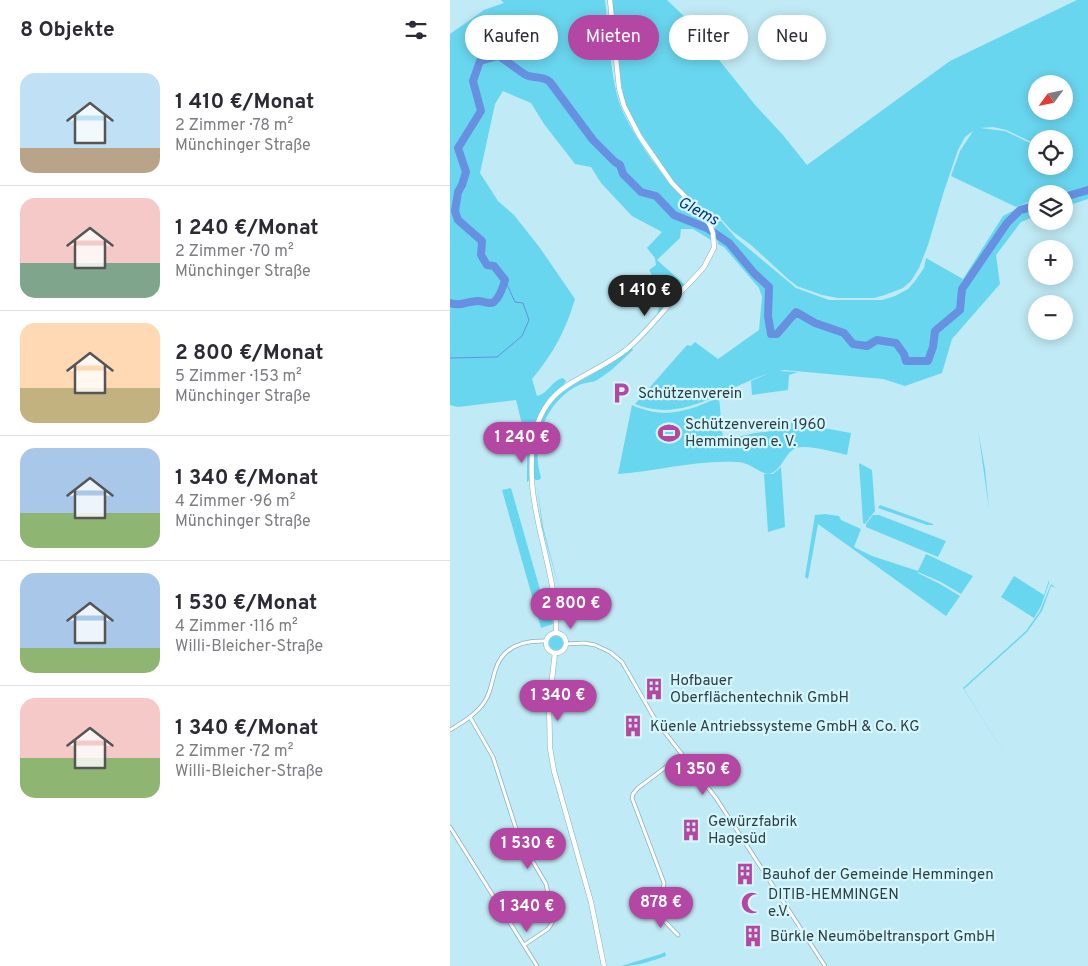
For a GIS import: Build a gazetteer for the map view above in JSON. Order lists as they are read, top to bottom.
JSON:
{
  "water": ["Glems"],
  "places": {
    "parking": ["Schützenverein"],
    "sports": ["Schützenverein 1960 Hemmingen e. V."],
    "building": [
      "Hofbauer Oberflächentechnik GmbH",
      "Küenle Antriebssysteme GmbH & Co. KG",
      "Gewürzfabrik Hagesüd",
      "Bauhof der Gemeinde Hemmingen",
      "Bürkle Neumöbeltransport GmbH"
    ],
    "mosque": ["DITIB-HEMMINGEN e.V."]
  },
  "north": "bottom left",
  "page": {
    "heading": "8 Objekte",
    "chip": [
      "Kaufen",
      "Mieten",
      "Filter",
      "Neu"
    ],
    "list": [
      {
        "name": "1 410 €/Monat",
        "note": "2 Zimmer · 78 m² · Münchinger Straße"
      },
      {
        "name": "1 240 €/Monat",
        "note": "2 Zimmer · 70 m² · Münchinger Straße"
      },
      {
        "name": "2 800 €/Monat",
        "note": "5 Zimmer · 153 m² · Münchinger Straße"
      },
      {
        "name": "1 340 €/Monat",
        "note": "4 Zimmer · 96 m² · Münchinger Straße"
      },
      {
        "name": "1 530 €/Monat",
        "note": "4 Zimmer · 116 m² · Willi-Bleicher-Straße"
      },
      {
        "name": "1 340 €/Monat",
        "note": "2 Zimmer · 72 m² · Willi-Bleicher-Straße"
      }
    ],
    "map_buttons": ["+", "−"],
    "price": [
      "1 410 €",
      "1 240 €",
      "2 800 €",
      "1 340 €",
      "1 350 €",
      "1 530 €",
      "878 €",
      "1 340 €"
    ]
  }
}
